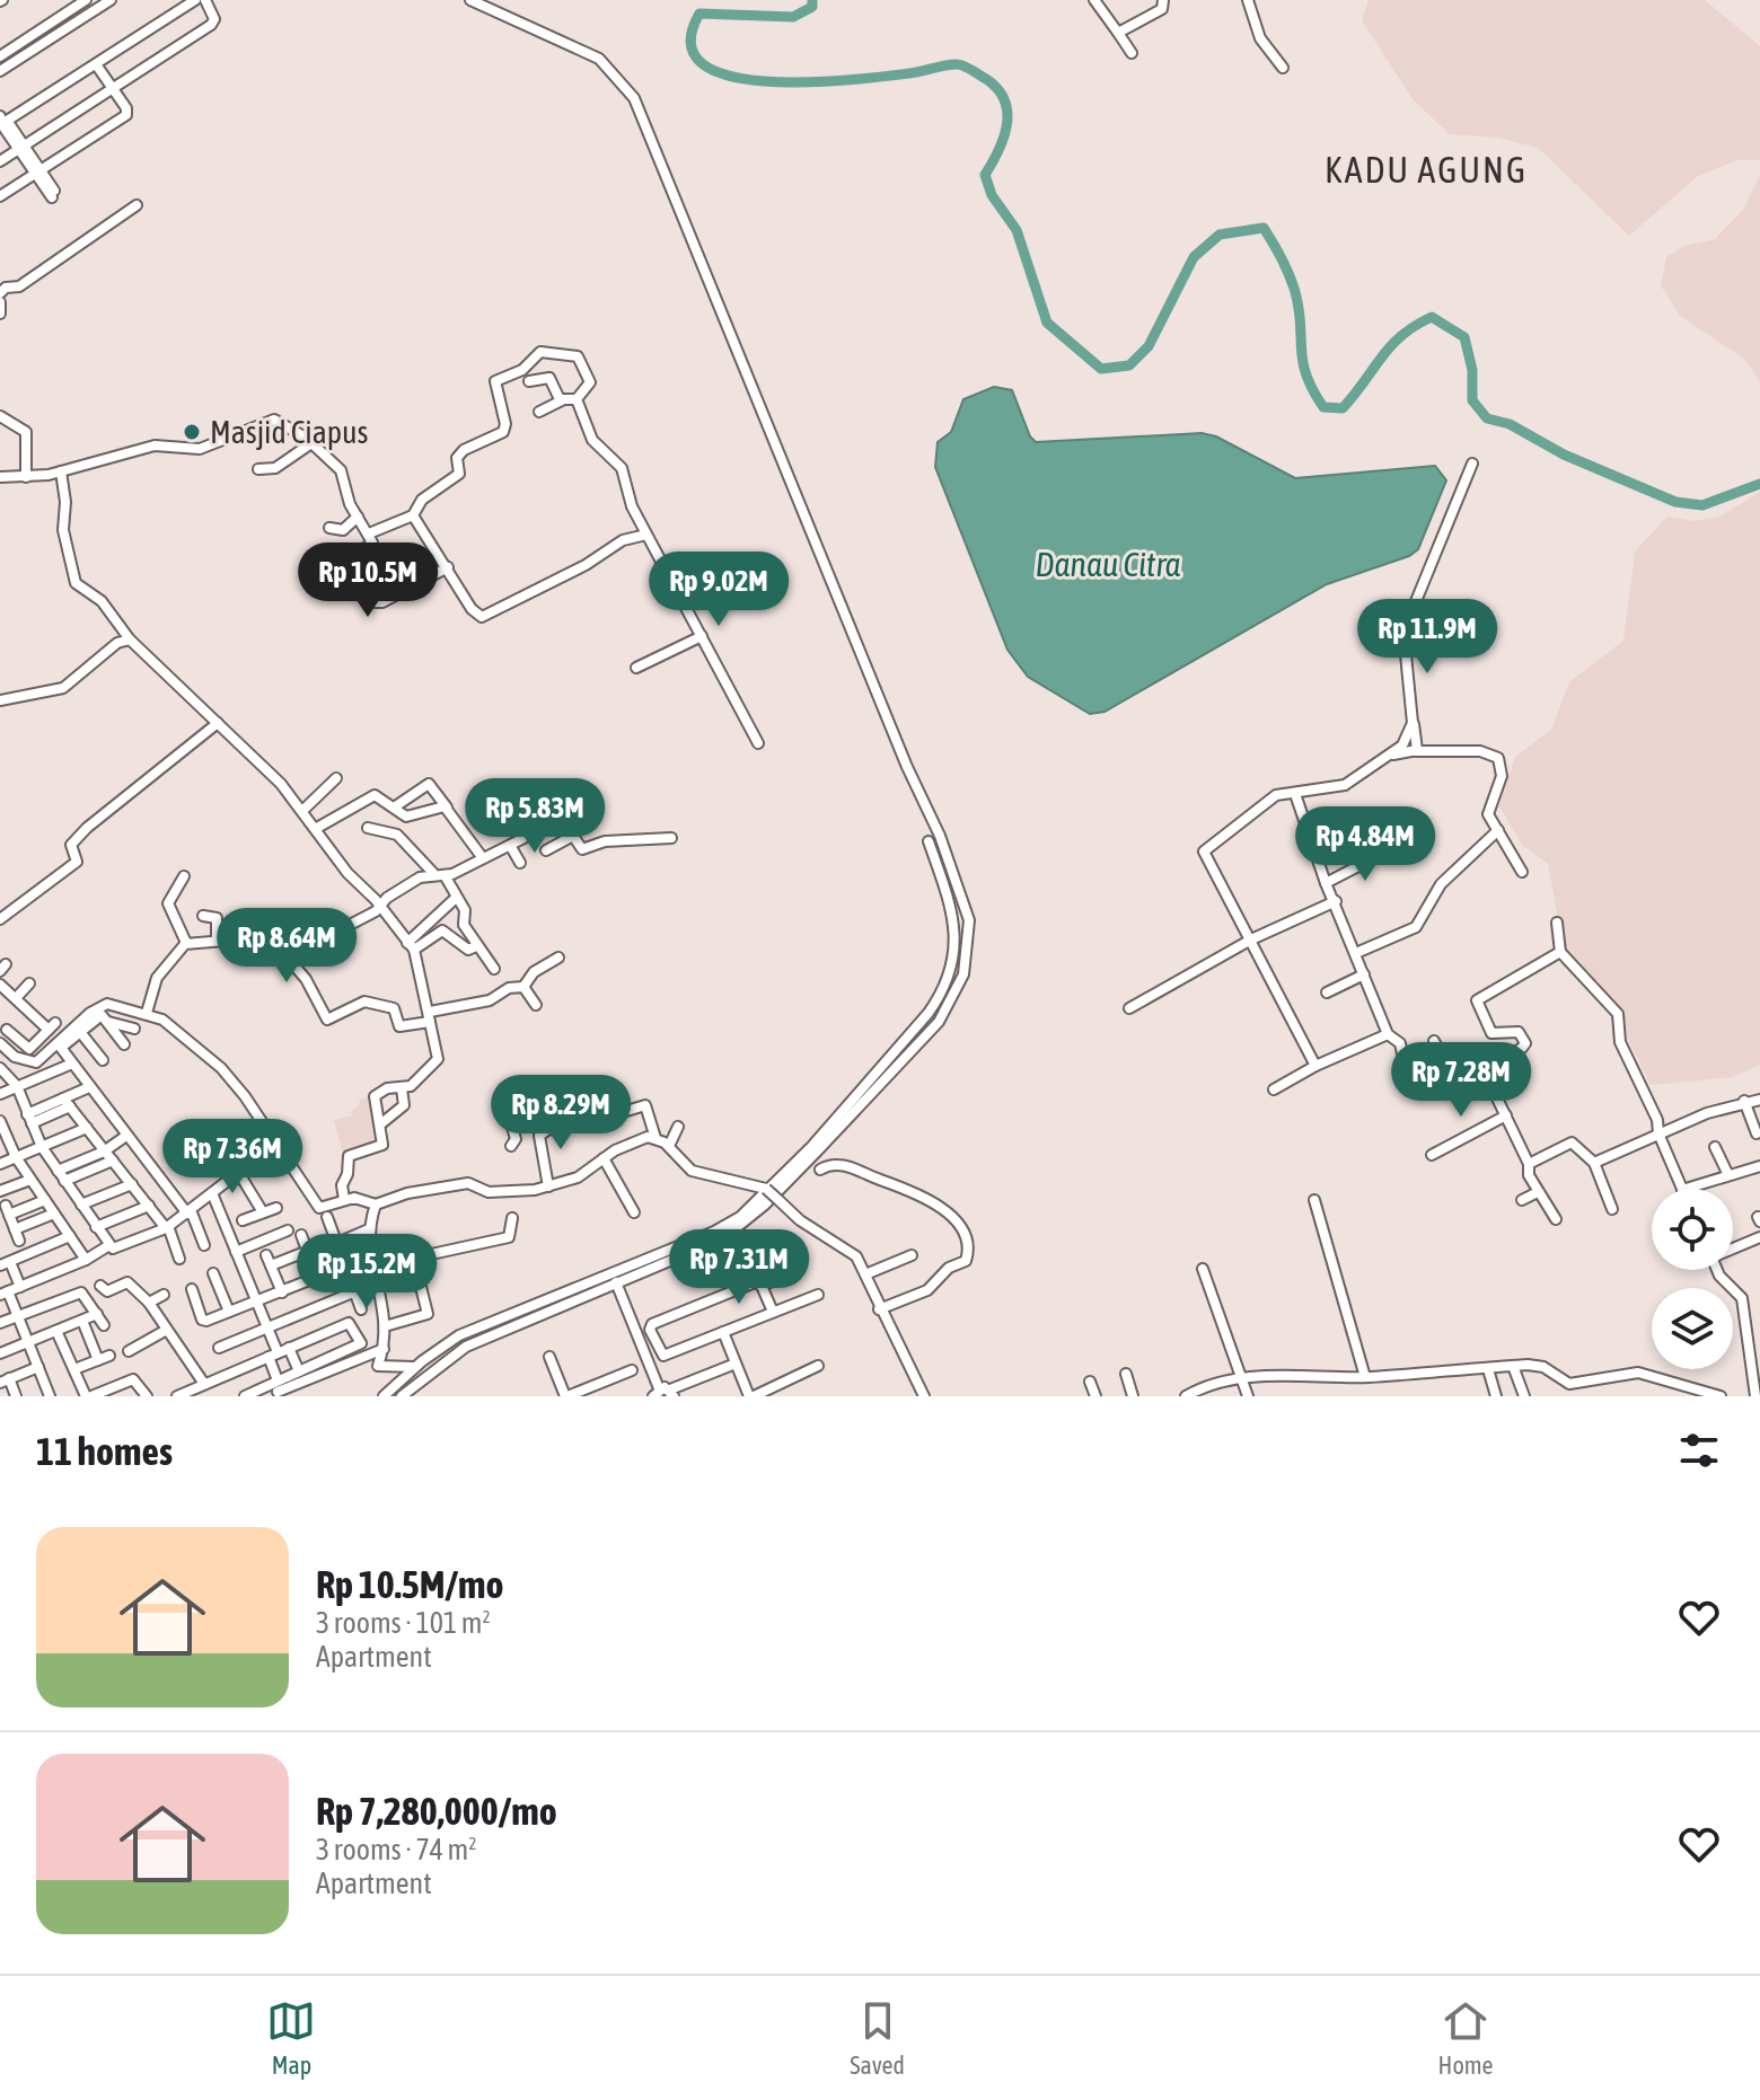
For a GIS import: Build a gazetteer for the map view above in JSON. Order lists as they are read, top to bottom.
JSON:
{
  "districts": ["KADU AGUNG"],
  "water": ["Danau Citra"],
  "places": ["Masjid Ciapus"],
  "page": {
    "price": [
      "Rp 10.5M",
      "Rp 9.02M",
      "Rp 11.9M",
      "Rp 5.83M",
      "Rp 4.84M",
      "Rp 8.64M",
      "Rp 7.28M",
      "Rp 8.29M",
      "Rp 7.36M",
      "Rp 7.31M",
      "Rp 15.2M"
    ],
    "heading": "11 homes",
    "list": [
      {
        "name": "Rp 10.5M/mo",
        "note": "3 rooms · 101 m² · Apartment"
      },
      {
        "name": "Rp 7,280,000/mo",
        "note": "3 rooms · 74 m² · Apartment"
      }
    ],
    "tabs": ["Map", "Saved", "Home"]
  }
}
